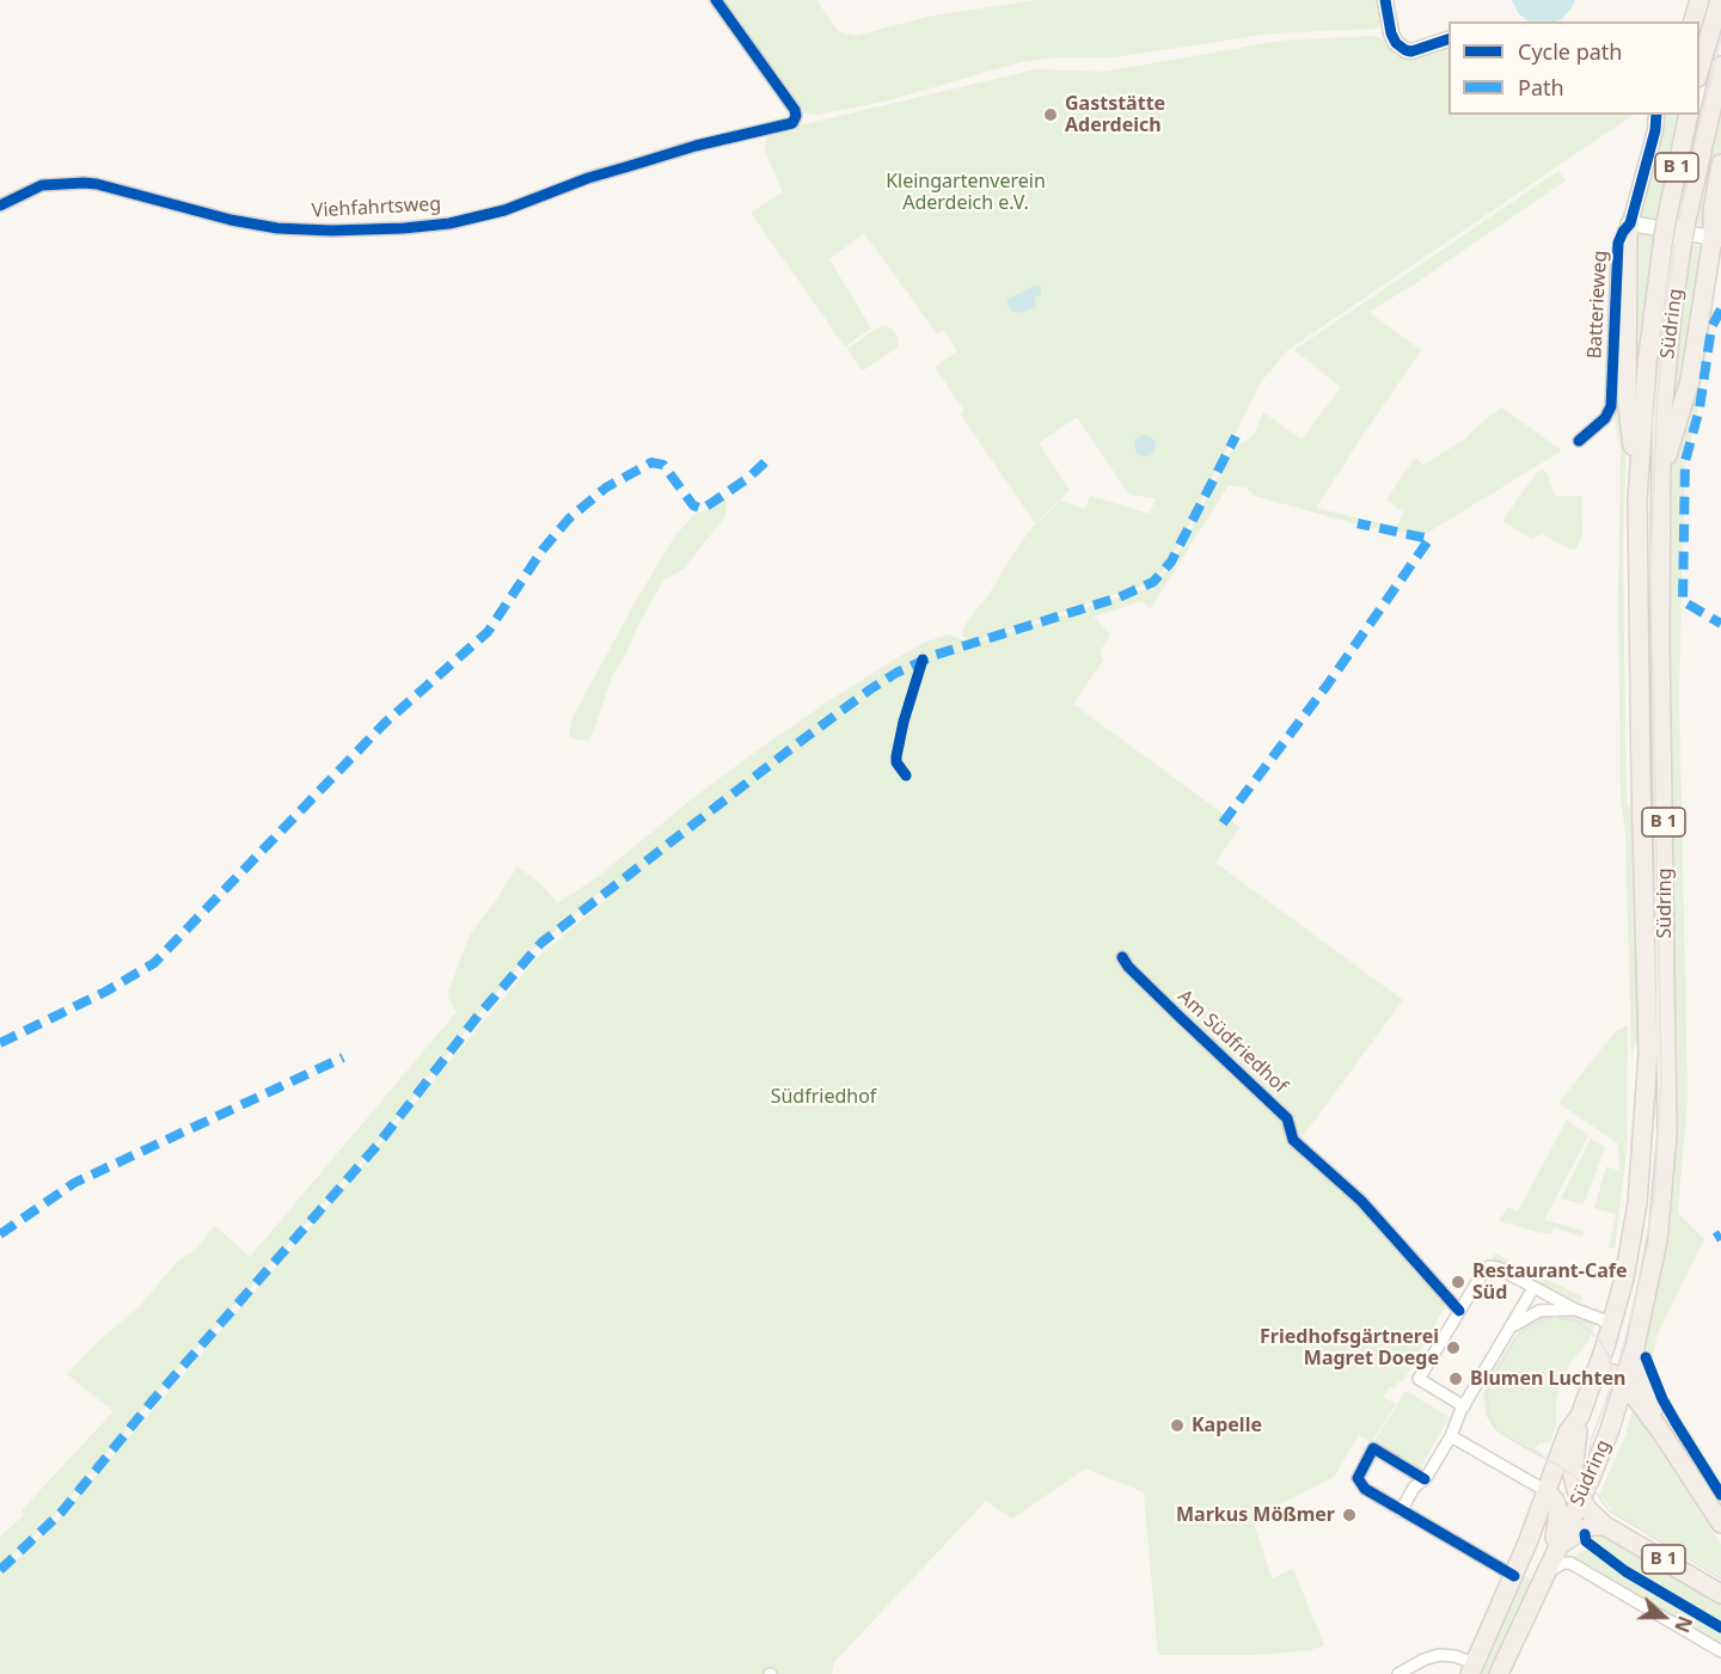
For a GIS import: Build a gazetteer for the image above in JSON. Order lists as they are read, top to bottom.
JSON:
{
  "streets": {
    "main road": ["B 1", "Südring"],
    "street": ["Viehfahrtsweg", "Batterieweg", "Am Südfriedhof"]
  },
  "crossings": [
    ["B 1", "Südring"]
  ],
  "parks": ["Kleingartenverein Aderdeich e.V.", "Südfriedhof"],
  "places": [
    "Gaststätte Aderdeich",
    "Restaurant-Cafe Süd",
    "Friedhofsgärtnerei Magret Doege",
    "Blumen Luchten",
    "Kapelle",
    "Markus Mößmer"
  ],
  "legend": ["Cycle path", "Path"],
  "north": "right"
}
